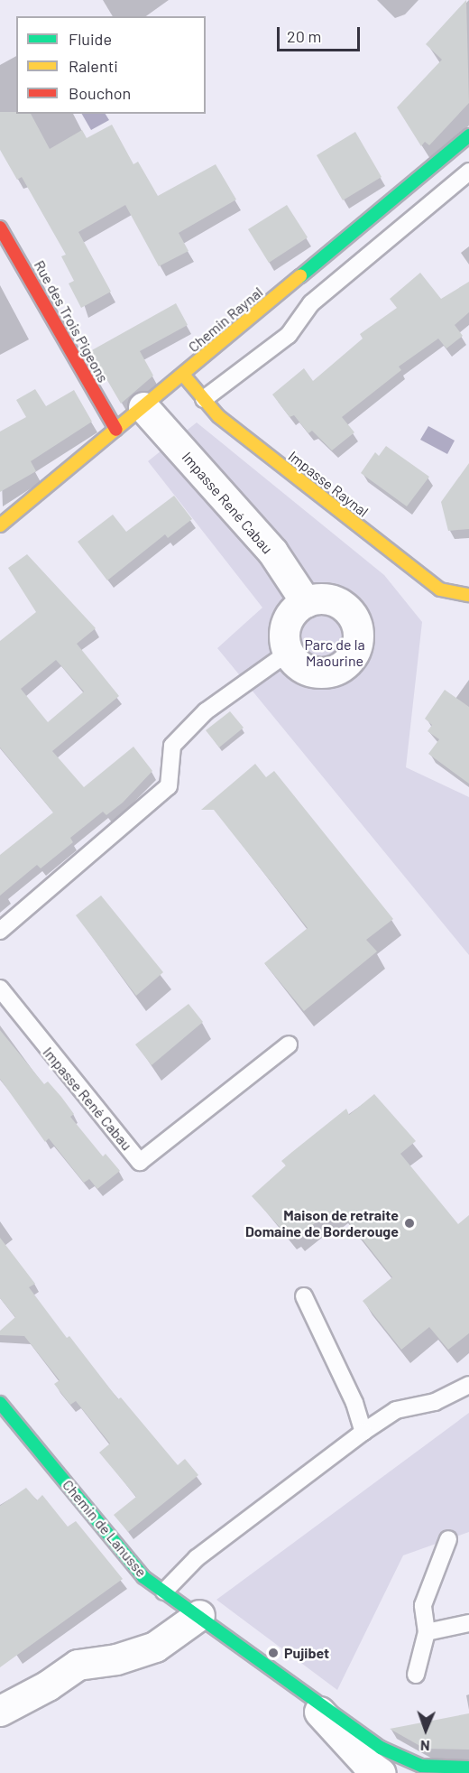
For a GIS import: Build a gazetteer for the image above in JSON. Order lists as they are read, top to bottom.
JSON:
{
  "streets": {
    "street": [
      "Chemin Raynal",
      "Rue des Trois Pigeons",
      "Impasse Raynal",
      "Impasse René Cabau",
      "Chemin de Lanusse"
    ]
  },
  "crossings": [
    ["Chemin Raynal", "Rue des Trois Pigeons"],
    ["Chemin Raynal", "Impasse Raynal"],
    ["Chemin Raynal", "Impasse René Cabau"]
  ],
  "parks": ["Parc de la Maourine"],
  "places": ["Maison de retraite Domaine de Borderouge", "Pujibet"],
  "legend": ["Fluide", "Ralenti", "Bouchon"],
  "scale_bar": "20 m",
  "north": "bottom"
}
